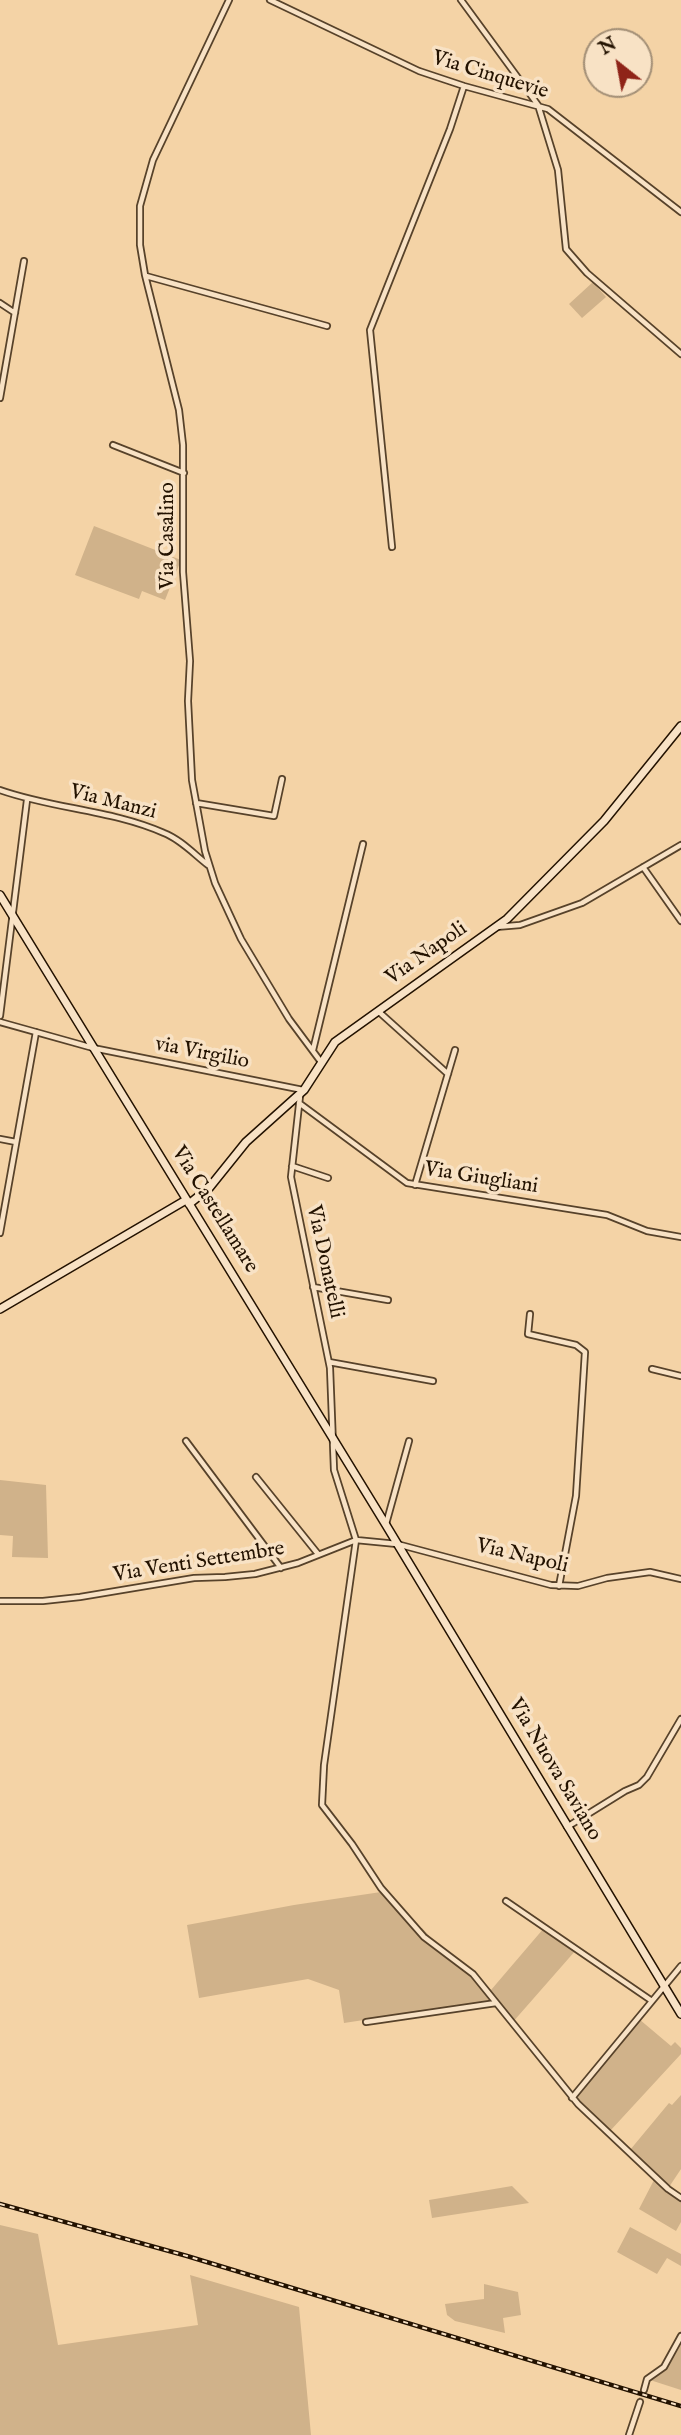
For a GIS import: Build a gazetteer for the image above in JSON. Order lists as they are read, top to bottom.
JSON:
{
  "streets": {
    "main road": ["Via Napoli", "Via Castellamare", "Via Nuova Saviano"],
    "street": [
      "Via Cinquevie",
      "Via Casalino",
      "Via Manzi",
      "via Virgilio",
      "Via Giugliani",
      "Via Donatelli",
      "Via Venti Settembre"
    ]
  },
  "crossings": [
    ["Via Casalino", "Via Manzi"],
    ["Via Casalino", "Via Napoli"],
    ["Via Napoli", "via Virgilio"],
    ["Via Napoli", "Via Giugliani"],
    ["Via Napoli", "Via Castellamare"],
    ["Via Napoli", "Via Donatelli"],
    ["Via Napoli", "Via Venti Settembre"],
    ["Via Napoli", "Via Nuova Saviano"],
    ["via Virgilio", "Via Giugliani"],
    ["via Virgilio", "Via Castellamare"],
    ["via Virgilio", "Via Donatelli"],
    ["Via Giugliani", "Via Donatelli"],
    ["Via Castellamare", "Via Donatelli"],
    ["Via Castellamare", "Via Venti Settembre"],
    ["Via Castellamare", "Via Nuova Saviano"],
    ["Via Donatelli", "Via Venti Settembre"],
    ["Via Venti Settembre", "Via Nuova Saviano"]
  ],
  "north": "top left"
}
